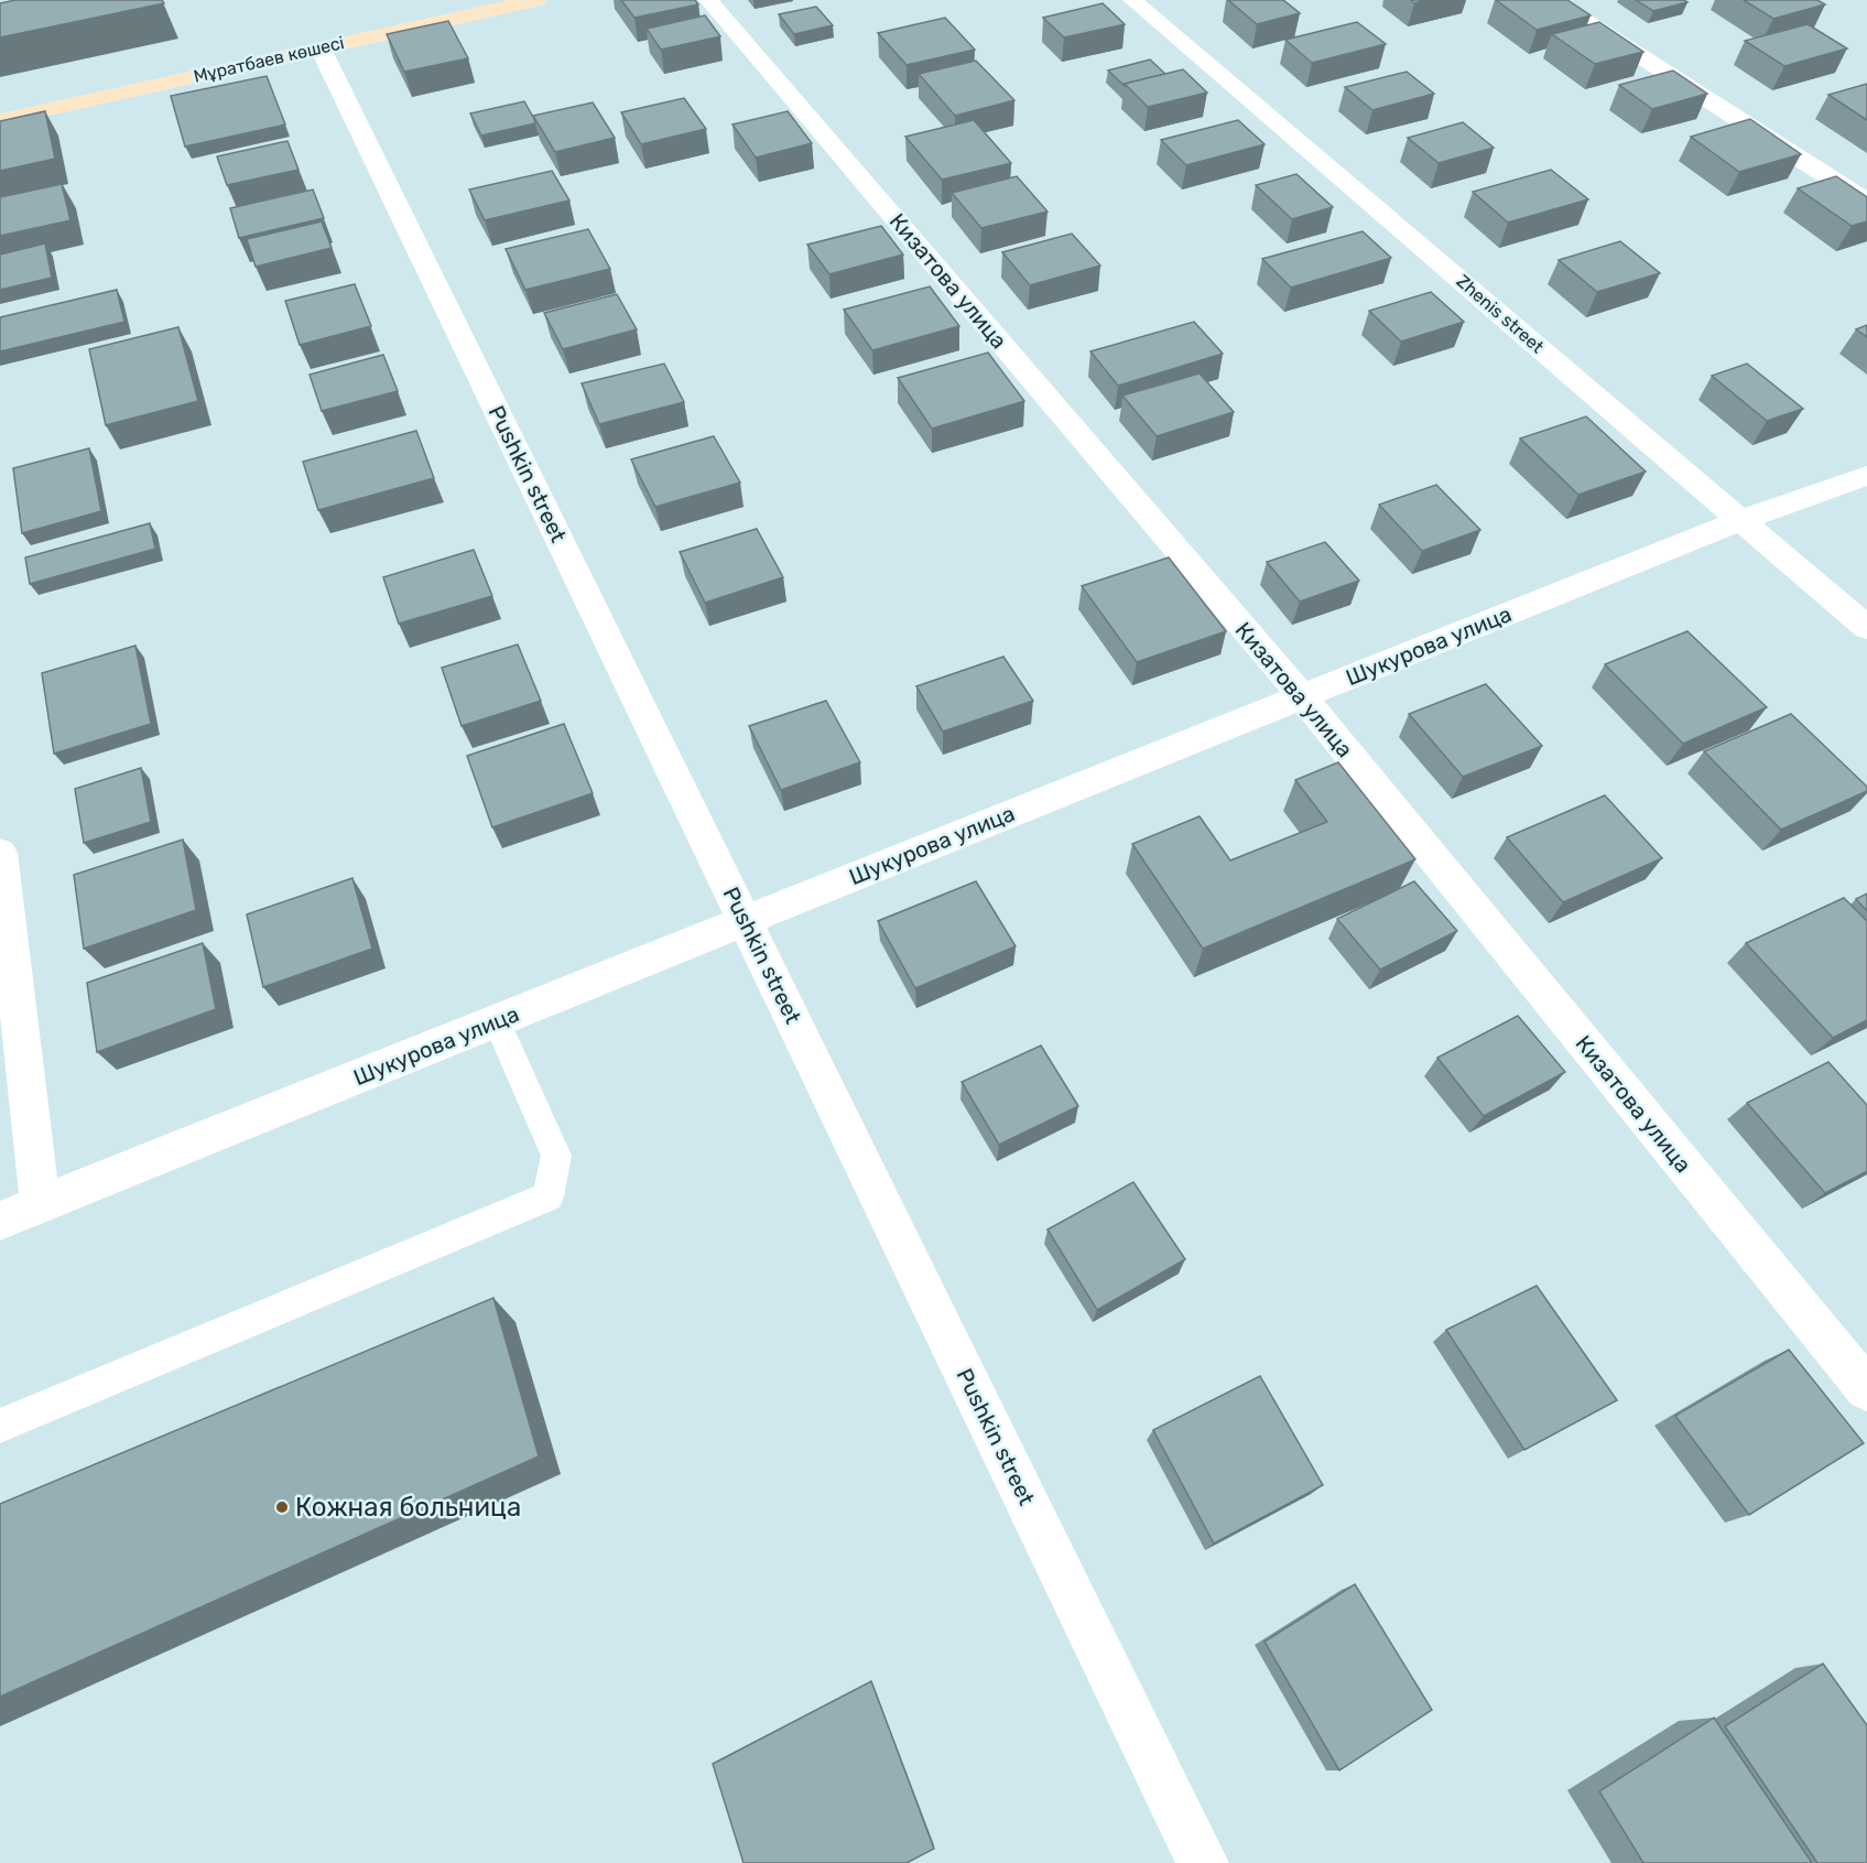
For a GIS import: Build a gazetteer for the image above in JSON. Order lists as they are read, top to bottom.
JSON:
{
  "streets": {
    "street": [
      "Мұратбаев көшесі",
      "Кизатова улица",
      "Zhenis street",
      "Pushkin street",
      "Шукурова улица"
    ]
  },
  "crossings": [
    ["Мұратбаев көшесі", "Pushkin street"],
    ["Кизатова улица", "Шукурова улица"],
    ["Zhenis street", "Шукурова улица"],
    ["Pushkin street", "Шукурова улица"]
  ],
  "places": ["Кожная больница"]
}
